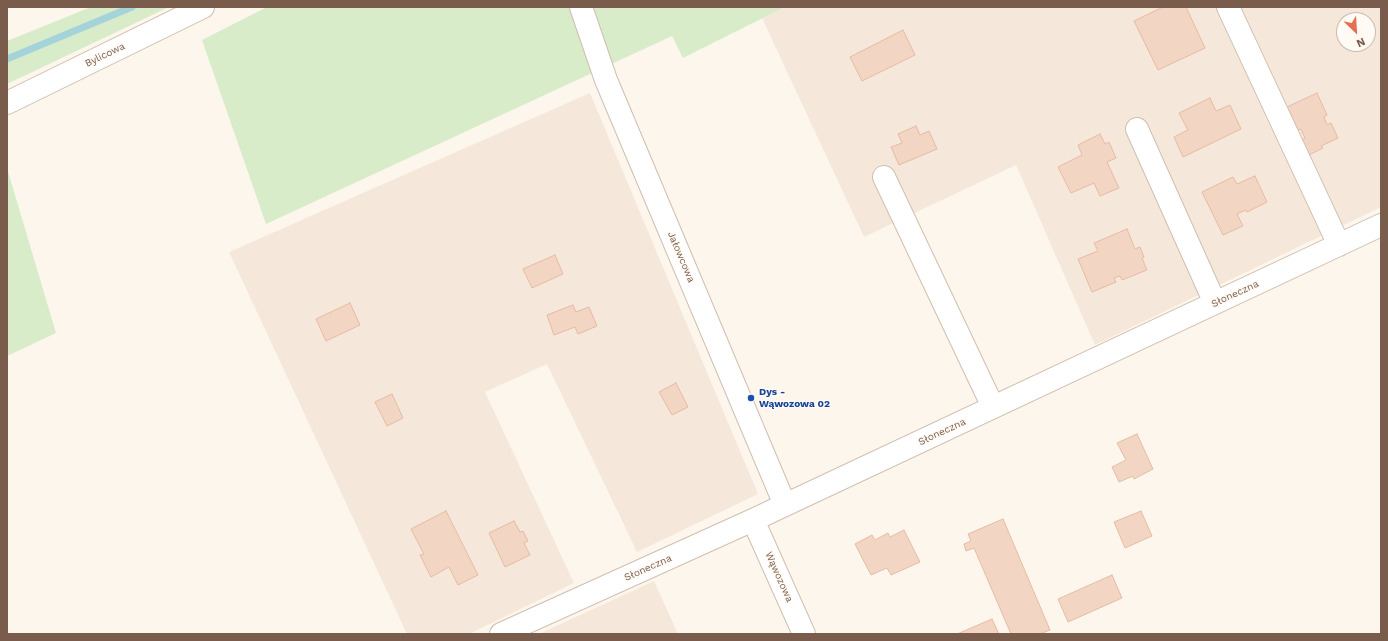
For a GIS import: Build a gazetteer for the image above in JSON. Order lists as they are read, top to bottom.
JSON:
{
  "streets": {
    "street": [
      "Bylicowa",
      "Jałowcowa",
      "Słoneczna",
      "Wąwozowa"
    ]
  },
  "crossings": [
    ["Jałowcowa", "Słoneczna"],
    ["Słoneczna", "Wąwozowa"]
  ],
  "places": ["Dys - Wąwozowa 02"],
  "north": "bottom right"
}
